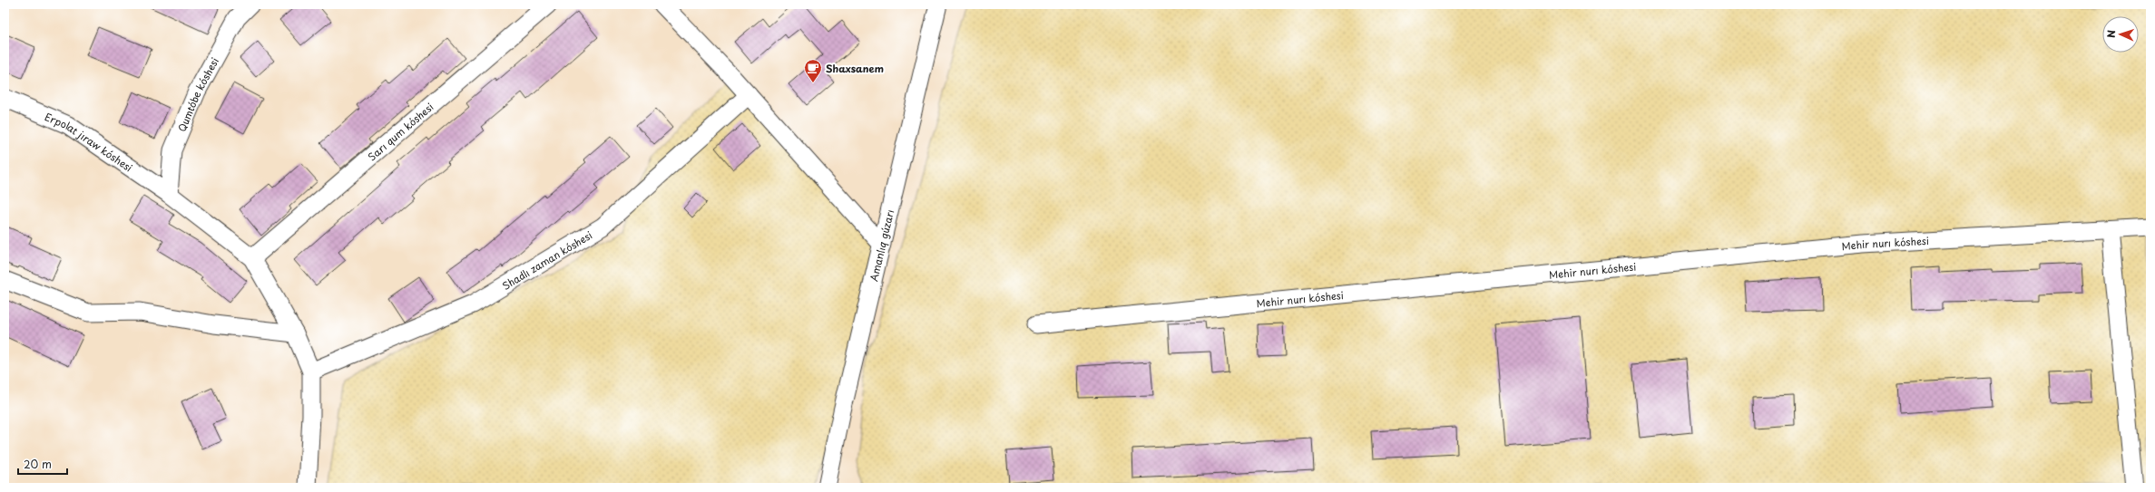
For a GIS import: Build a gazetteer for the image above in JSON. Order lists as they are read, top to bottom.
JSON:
{
  "streets": {
    "street": [
      "Qumtóbe kóshesi",
      "Sarı qum kóshesi",
      "Erpolat jıraw kóshesi",
      "Mehir nurı kóshesi",
      "Amanlıq gúzarı",
      "Shadlı zaman kóshesi"
    ]
  },
  "crossings": [
    ["Qumtóbe kóshesi", "Erpolat jıraw kóshesi"],
    ["Sarı qum kóshesi", "Erpolat jıraw kóshesi"]
  ],
  "places": {
    "cafe": ["Shaxsanem"]
  },
  "scale_bar": "20 m",
  "north": "left"
}
